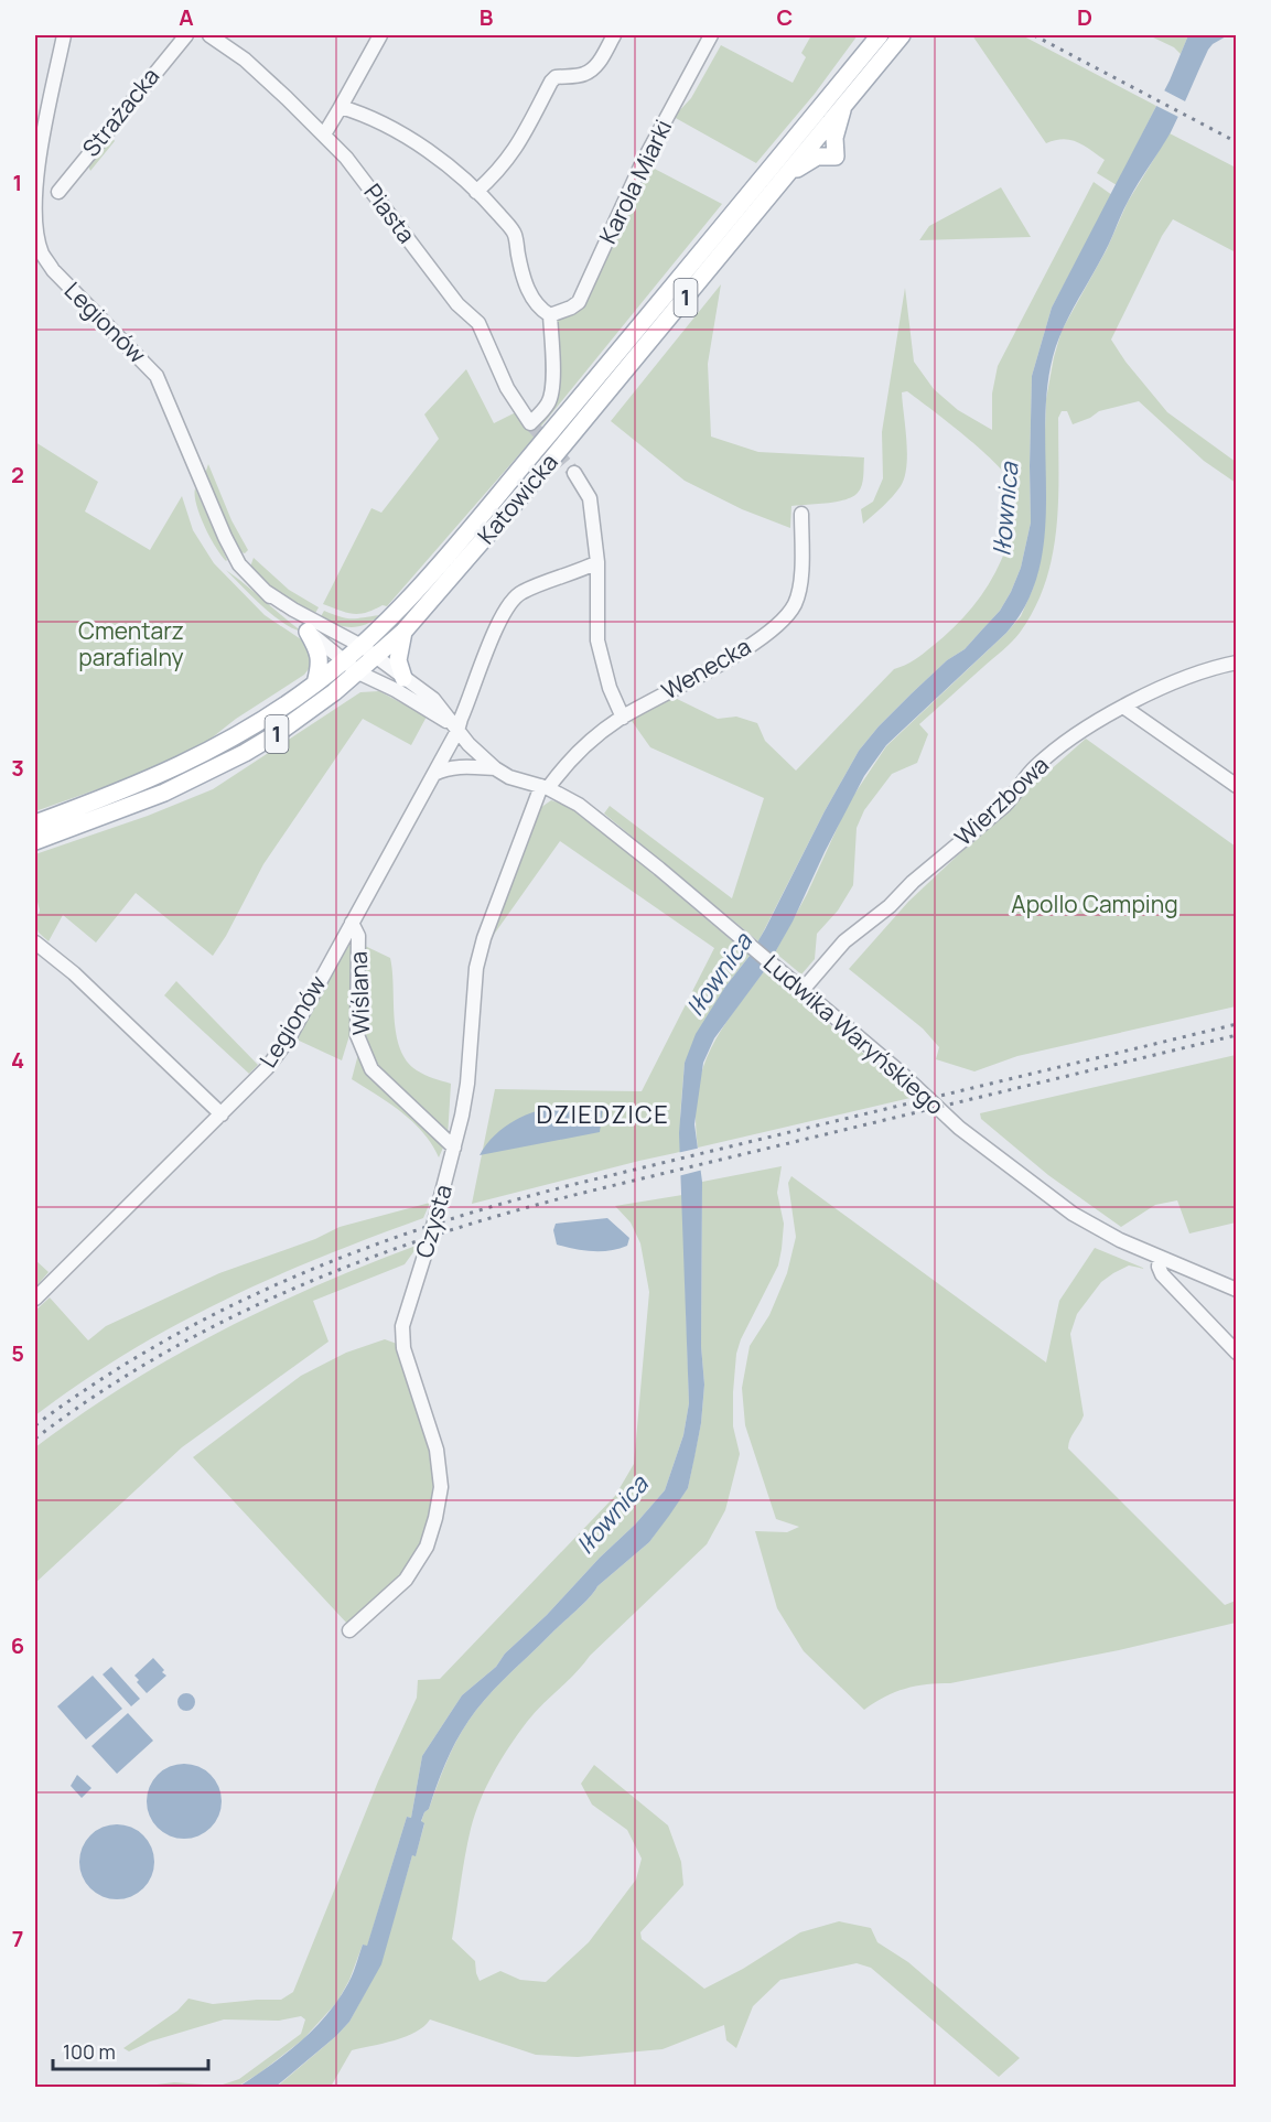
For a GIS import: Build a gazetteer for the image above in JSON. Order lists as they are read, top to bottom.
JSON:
{
  "streets": {
    "main road": ["1", "Katowicka"],
    "street": [
      "Strażacka",
      "Karola Miarki",
      "Piasta",
      "Legionów",
      "Wenecka",
      "Wierzbowa",
      "Wiślana",
      "Ludwika Waryńskiego",
      "Czysta"
    ]
  },
  "crossings": [
    ["Karola Miarki", "Piasta"],
    ["Legionów", "Katowicka"],
    ["Legionów", "Wiślana"],
    ["Legionów", "Ludwika Waryńskiego"],
    ["Wenecka", "Ludwika Waryńskiego"],
    ["Wenecka", "Czysta"],
    ["Wierzbowa", "Ludwika Waryńskiego"],
    ["Wiślana", "Czysta"],
    ["Ludwika Waryńskiego", "Czysta"]
  ],
  "districts": ["DZIEDZICE"],
  "water": ["Iłownica"],
  "parks": ["Cmentarz parafialny", "Apollo Camping"],
  "scale_bar": "100 m",
  "grid": {
    "columns": [
      "A",
      "B",
      "C",
      "D"
    ],
    "rows": [
      "1",
      "2",
      "3",
      "4",
      "5",
      "6",
      "7"
    ]
  }
}
